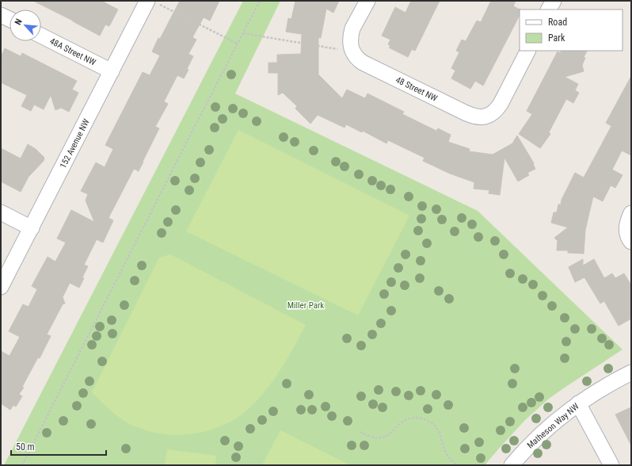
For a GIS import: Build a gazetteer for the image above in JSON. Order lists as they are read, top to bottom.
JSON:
{
  "streets": {
    "street": [
      "48A Street NW",
      "48 Street NW",
      "152 Avenue NW",
      "Matheson Way NW"
    ]
  },
  "crossings": [
    ["48A Street NW", "152 Avenue NW"]
  ],
  "parks": ["Miller Park"],
  "legend": ["Road", "Park"],
  "scale_bar": "50 m",
  "north": "top left"
}
